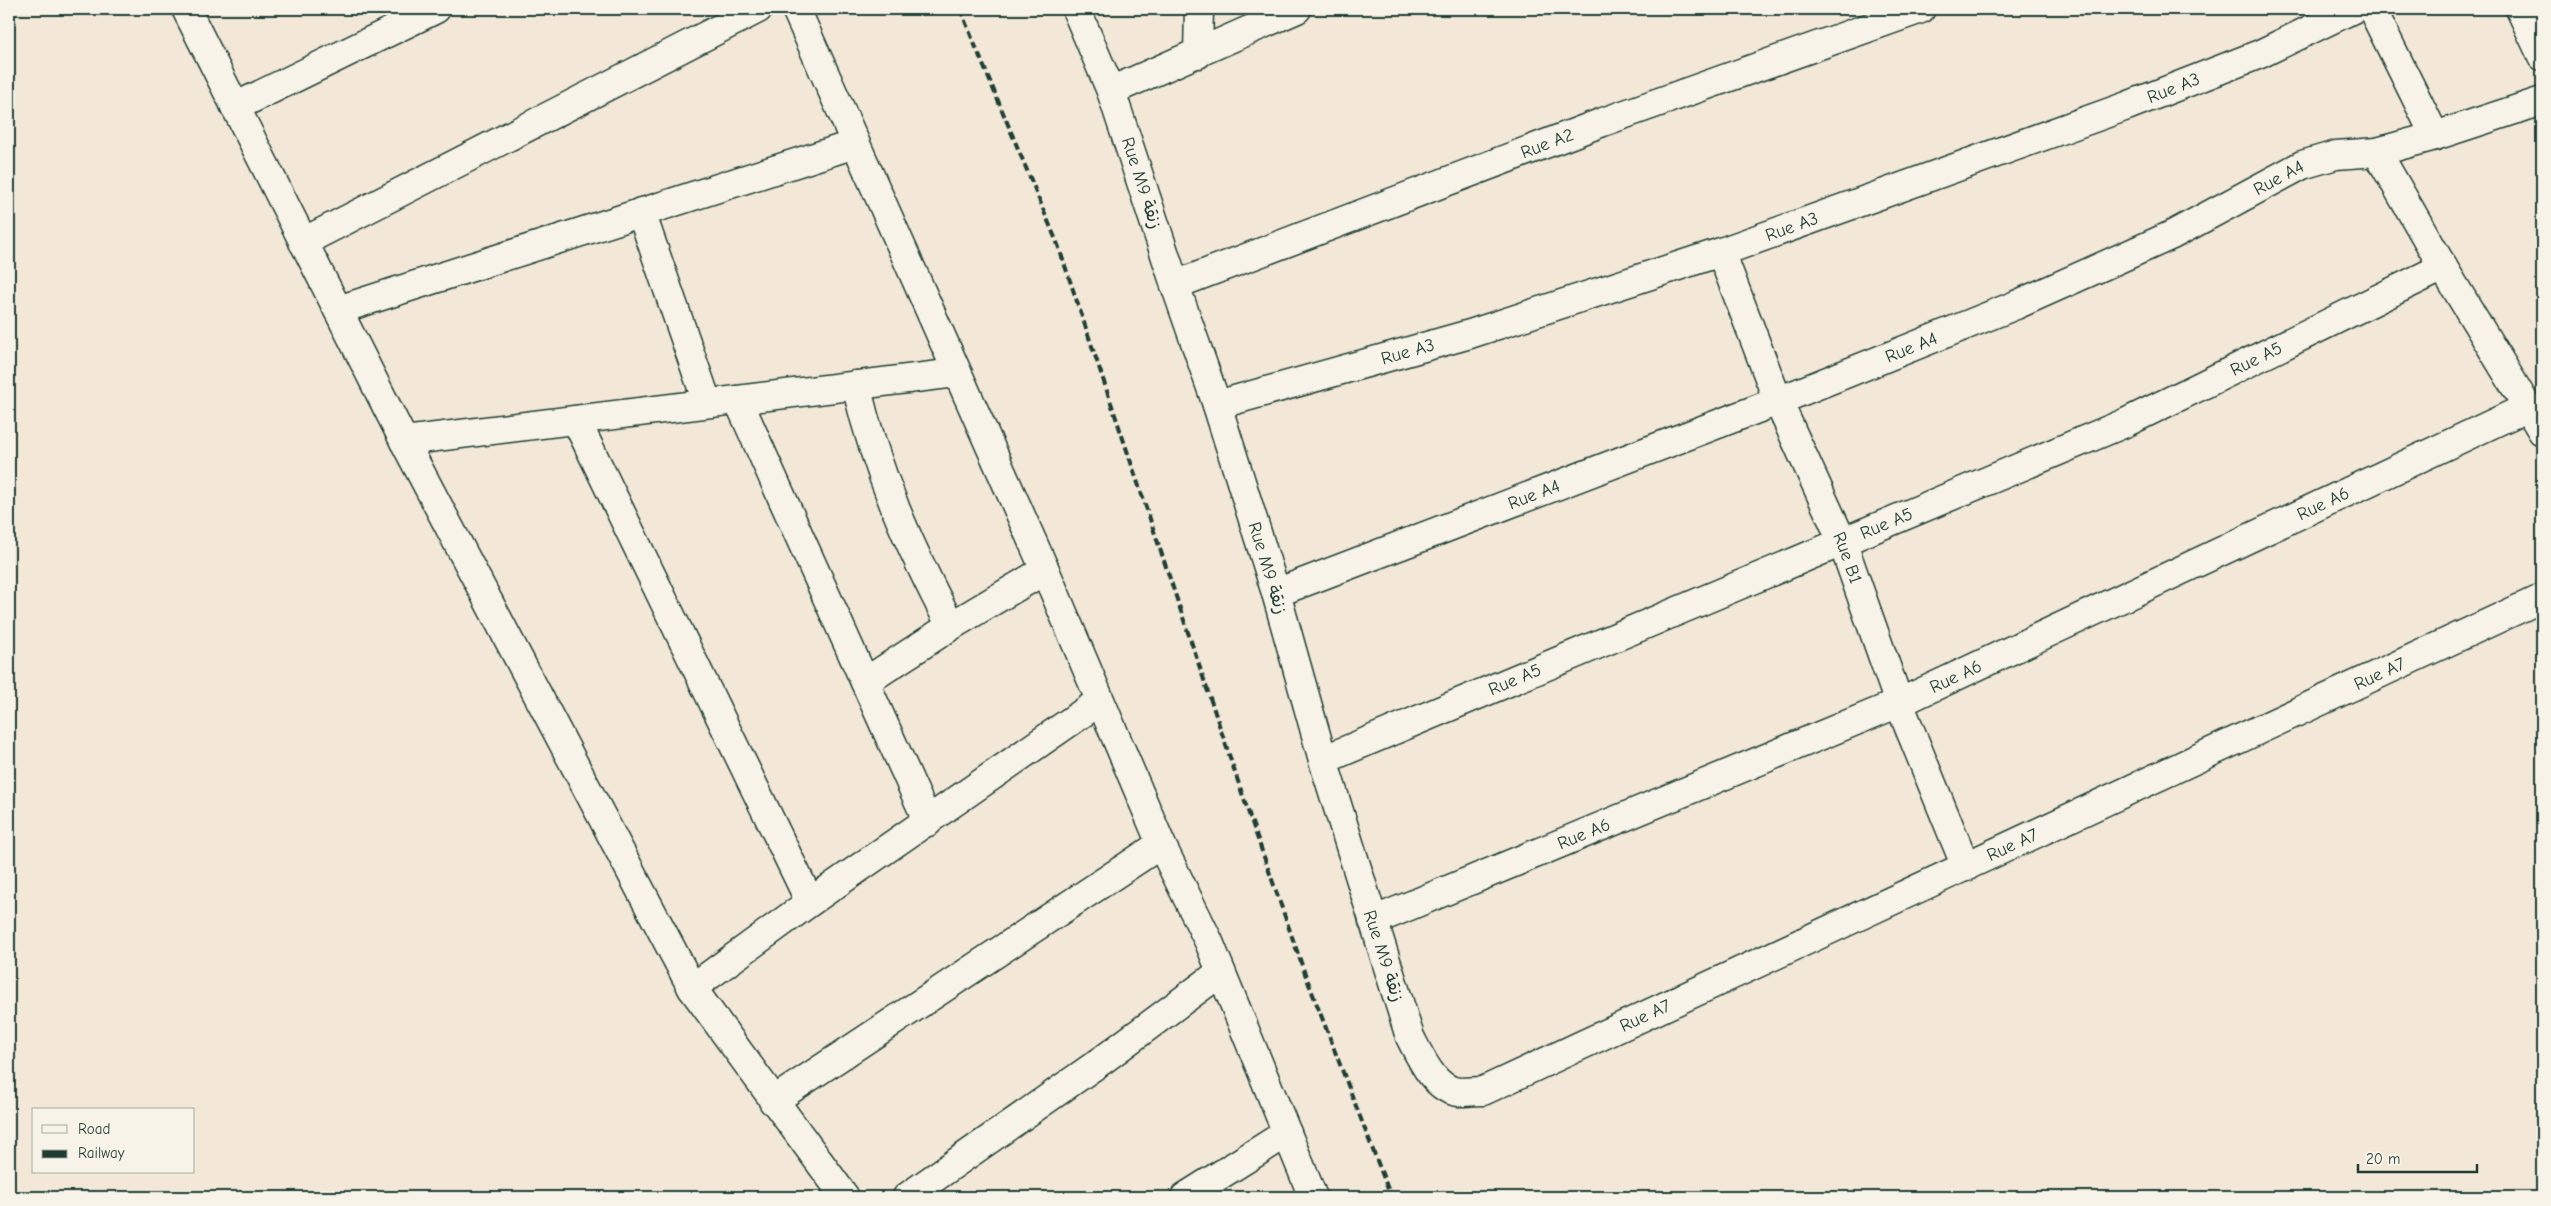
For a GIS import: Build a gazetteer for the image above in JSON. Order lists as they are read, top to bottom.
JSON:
{
  "streets": {
    "street": [
      "Rue A3",
      "Rue A2",
      "Rue A4",
      "Rue M9 زنقة",
      "Rue A5",
      "Rue A6",
      "Rue B1",
      "Rue A7"
    ]
  },
  "crossings": [
    ["Rue A3", "Rue M9 زنقة"],
    ["Rue A3", "Rue B1"],
    ["Rue A2", "Rue M9 زنقة"],
    ["Rue A4", "Rue M9 زنقة"],
    ["Rue A4", "Rue B1"],
    ["Rue M9 زنقة", "Rue A5"],
    ["Rue M9 زنقة", "Rue A6"],
    ["Rue M9 زنقة", "Rue A7"],
    ["Rue A5", "Rue B1"],
    ["Rue A6", "Rue B1"],
    ["Rue B1", "Rue A7"]
  ],
  "legend": ["Road", "Railway"],
  "scale_bar": "20 m"
}
